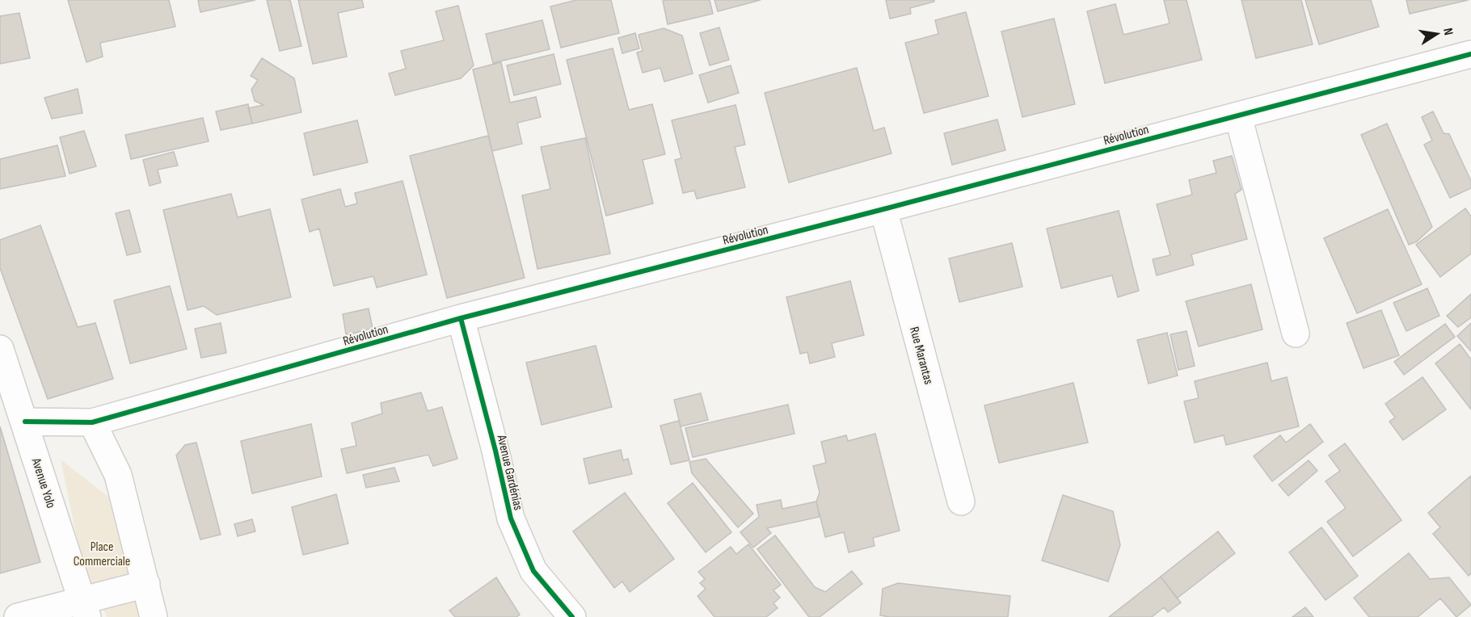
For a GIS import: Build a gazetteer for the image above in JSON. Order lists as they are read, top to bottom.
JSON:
{
  "streets": {
    "street": [
      "Révolution",
      "Rue Marantas",
      "Avenue Gardénias",
      "Avenue Yolo"
    ]
  },
  "crossings": [
    ["Révolution", "Rue Marantas"],
    ["Révolution", "Avenue Gardénias"],
    ["Révolution", "Avenue Yolo"]
  ],
  "parks": ["Place Commerciale"],
  "north": "right"
}
